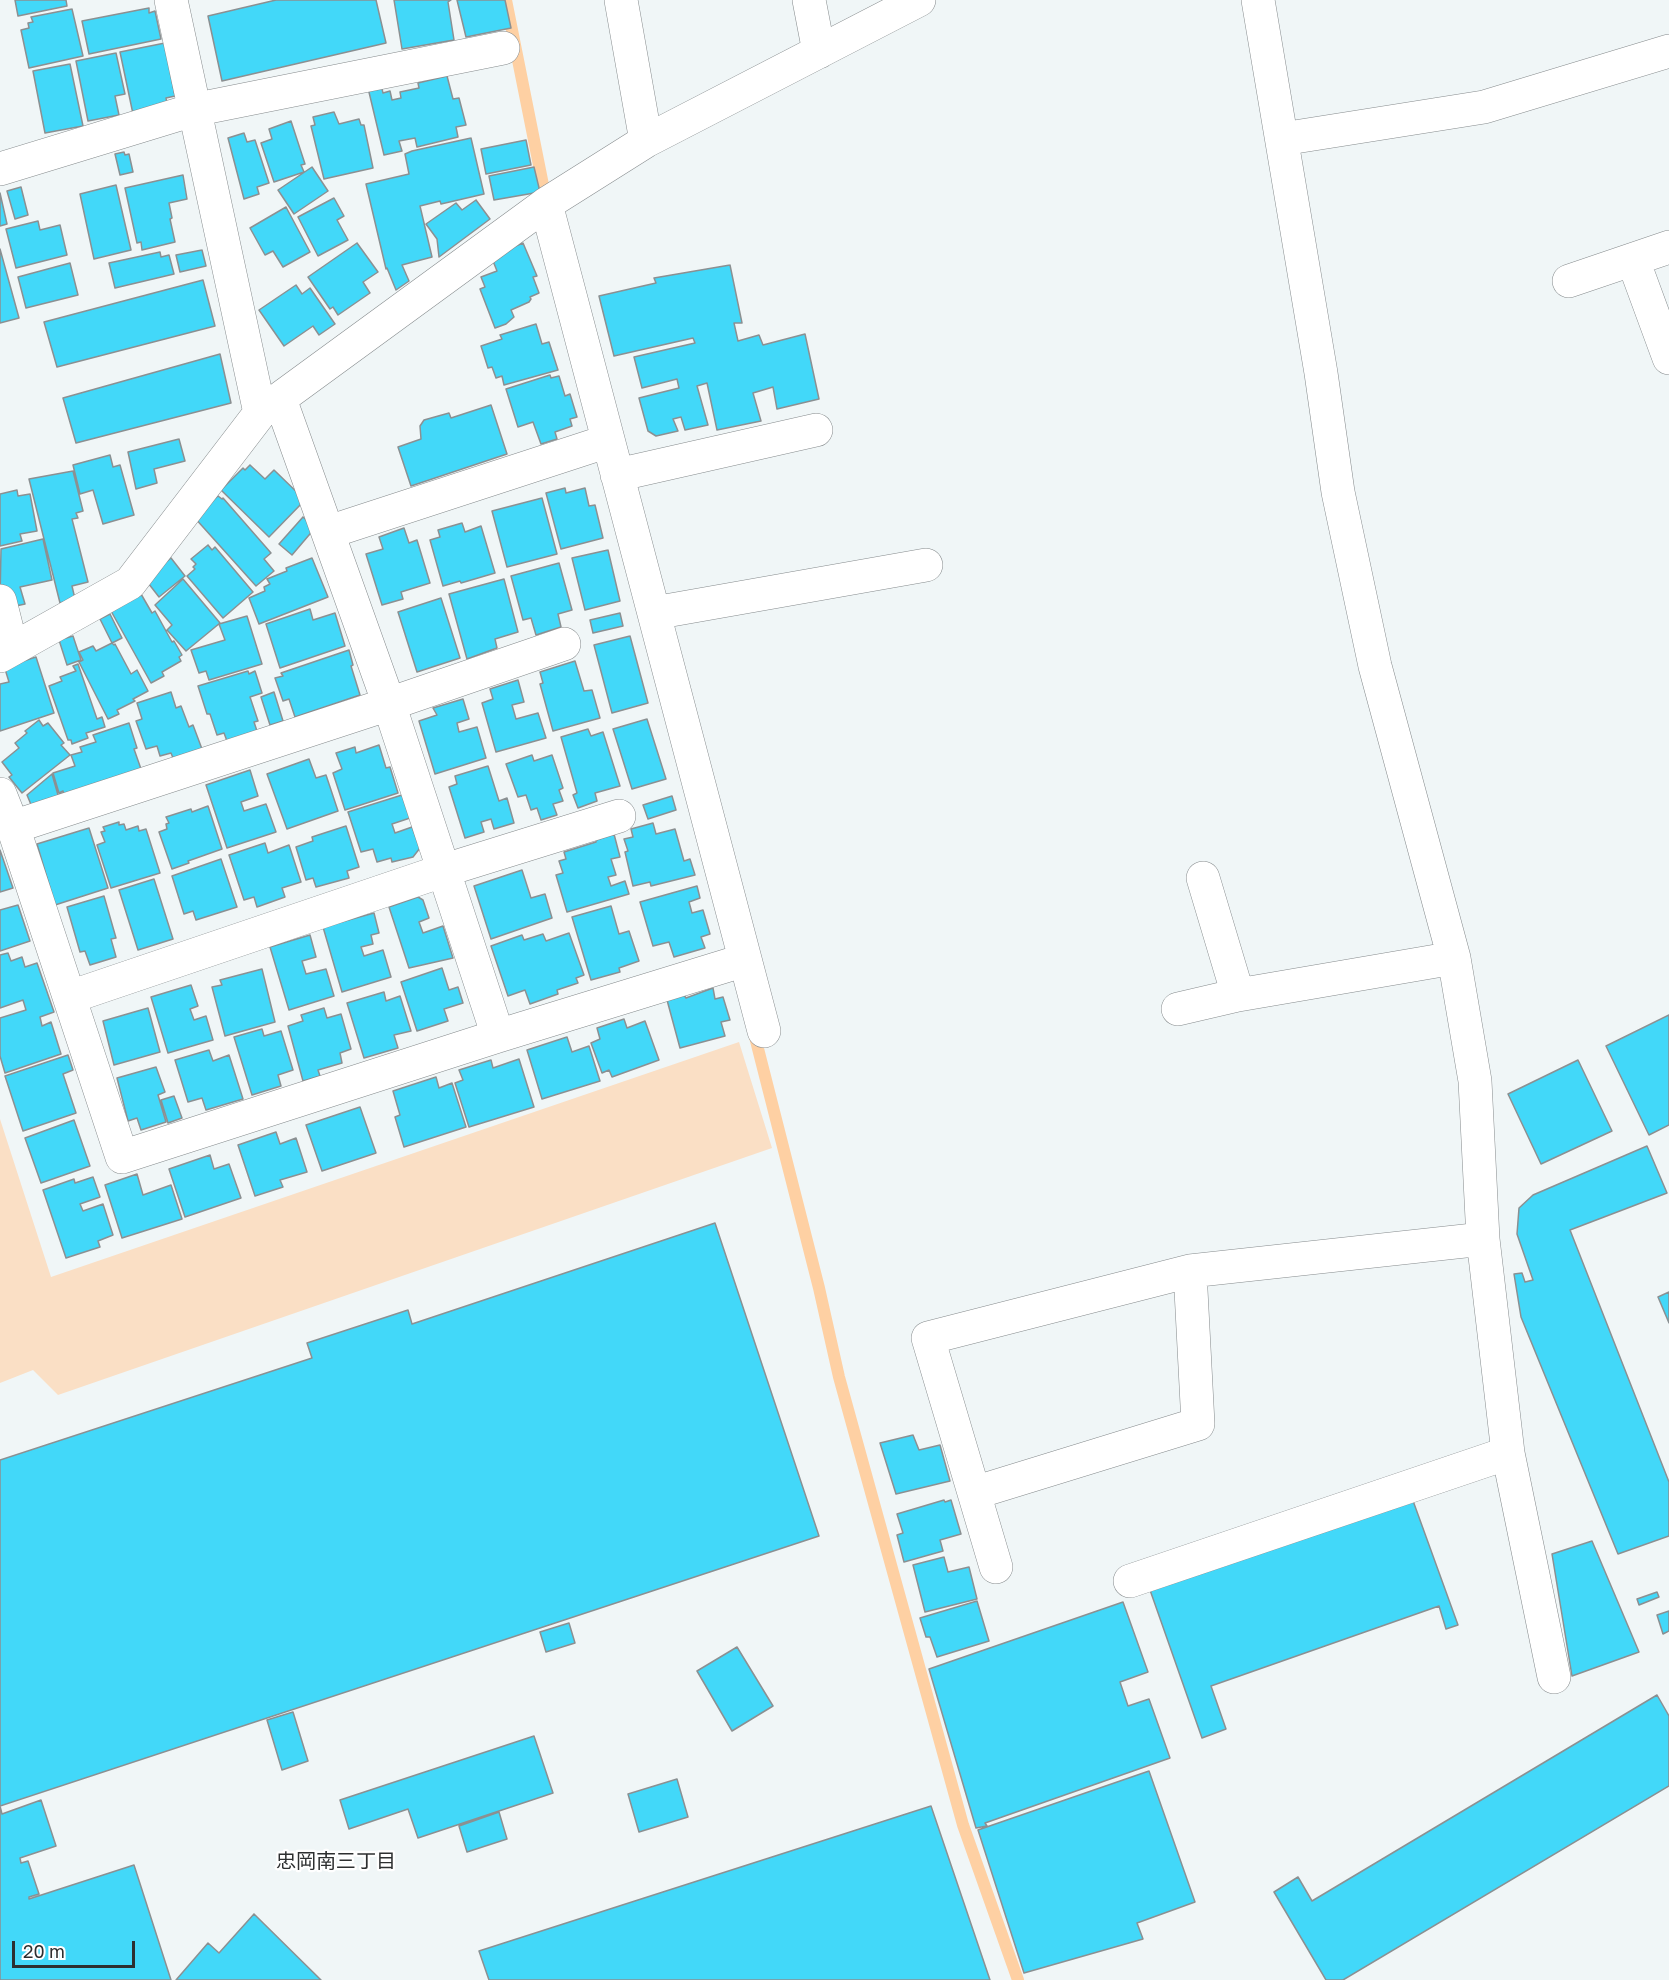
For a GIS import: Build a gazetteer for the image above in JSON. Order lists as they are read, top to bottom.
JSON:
{
  "districts": ["忠岡南三丁目"],
  "scale_bar": "20 m"
}
